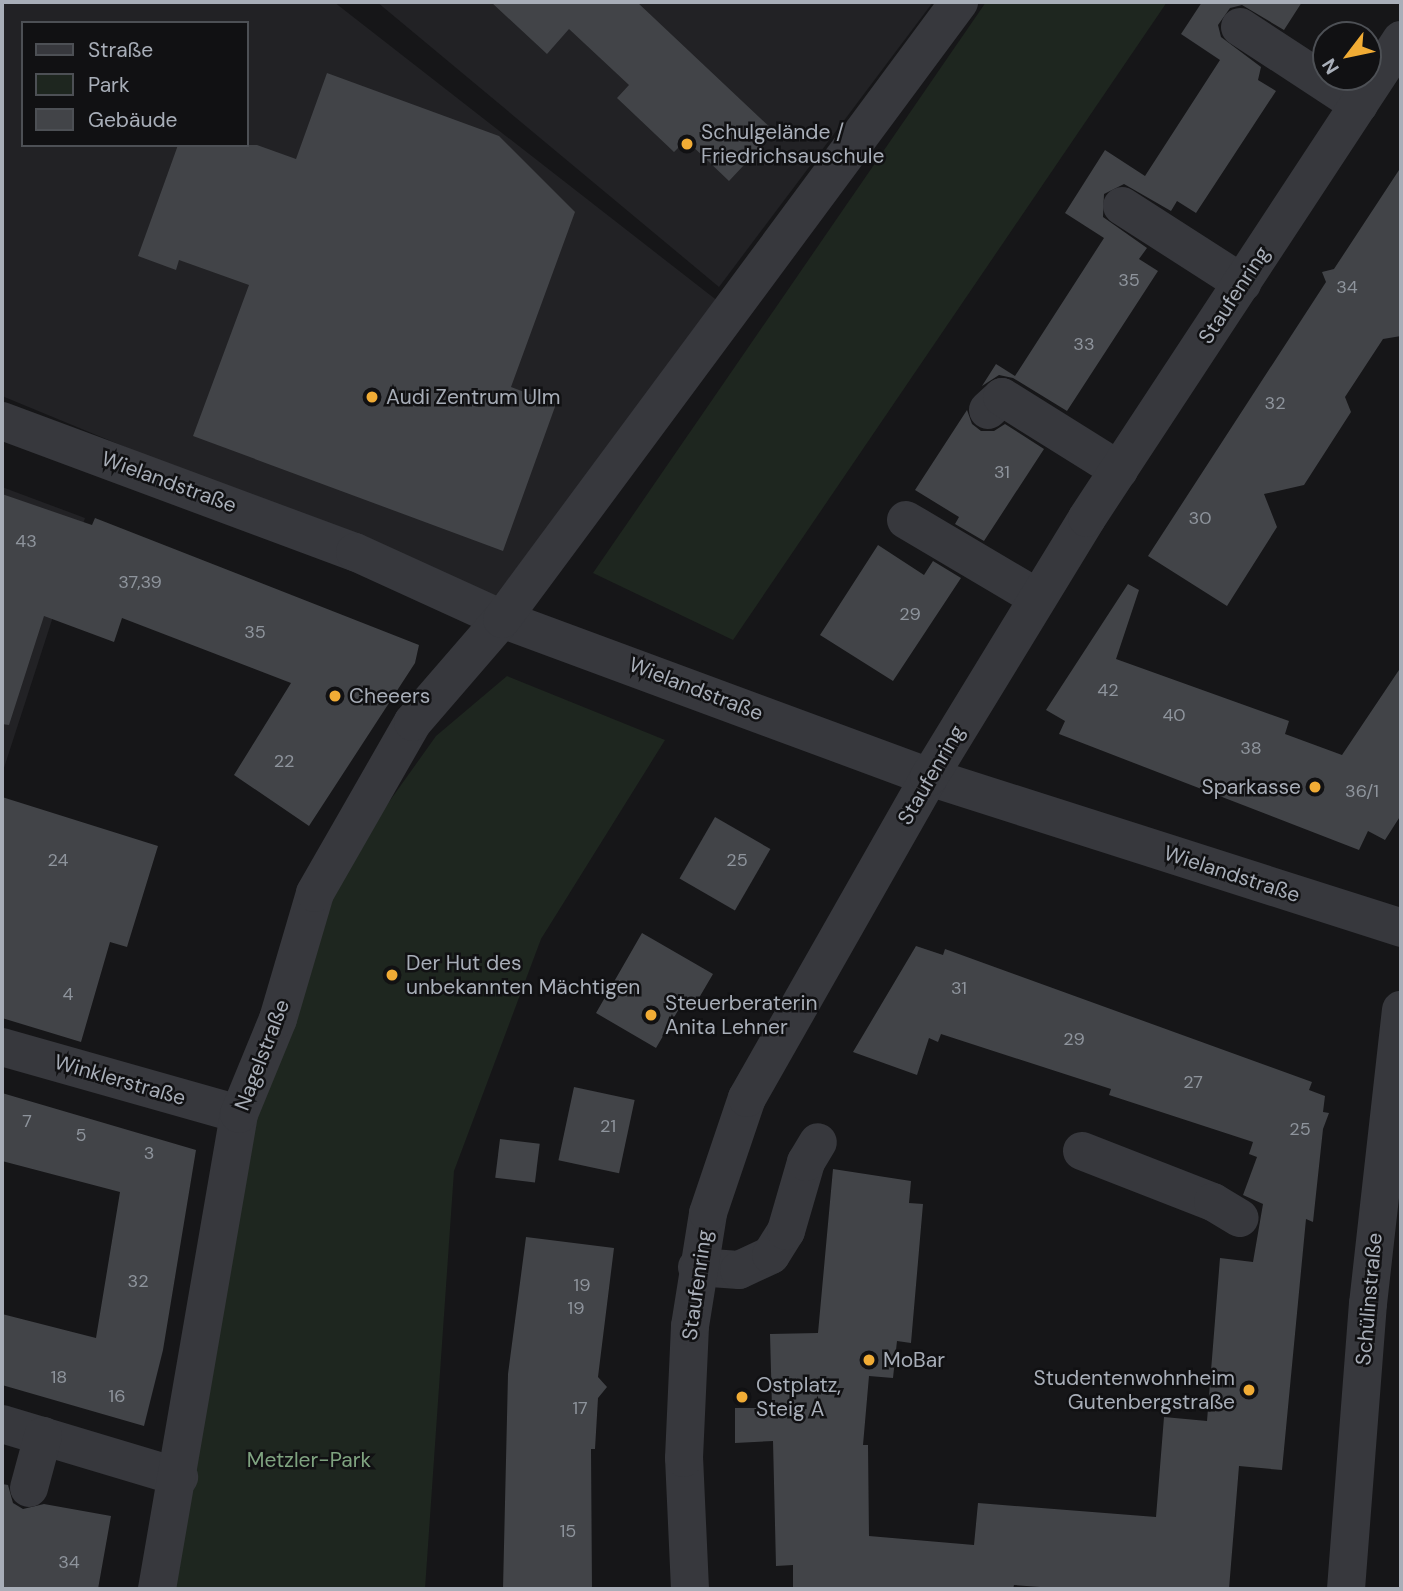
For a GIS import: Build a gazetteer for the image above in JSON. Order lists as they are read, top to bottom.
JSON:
{
  "streets": {
    "street": [
      "Staufenring",
      "Wielandstraße",
      "Nagelstraße",
      "Winklerstraße",
      "Schülinstraße"
    ]
  },
  "crossings": [
    ["Staufenring", "Wielandstraße"],
    ["Wielandstraße", "Nagelstraße"],
    ["Nagelstraße", "Winklerstraße"]
  ],
  "parks": ["Metzler-Park"],
  "places": [
    "Schulgelände / Friedrichsauschule",
    "Audi Zentrum Ulm",
    "Cheeers",
    "Sparkasse",
    "Der Hut des unbekannten Mächtigen",
    "Steuerberaterin Anita Lehner",
    "MoBar",
    "Studentenwohnheim Gutenbergstraße",
    "Ostplatz, Steig A"
  ],
  "house_numbers": [
    "35",
    "34",
    "33",
    "32",
    "31",
    "30",
    "43",
    "37,39",
    "29",
    "35",
    "42",
    "40",
    "38",
    "22",
    "36/1",
    "24",
    "25",
    "31",
    "4",
    "29",
    "27",
    "7",
    "21",
    "25",
    "5",
    "3",
    "32",
    "19",
    "19",
    "18",
    "16",
    "17",
    "15",
    "34"
  ],
  "legend": ["Straße", "Park", "Gebäude"],
  "north": "bottom left"
}
